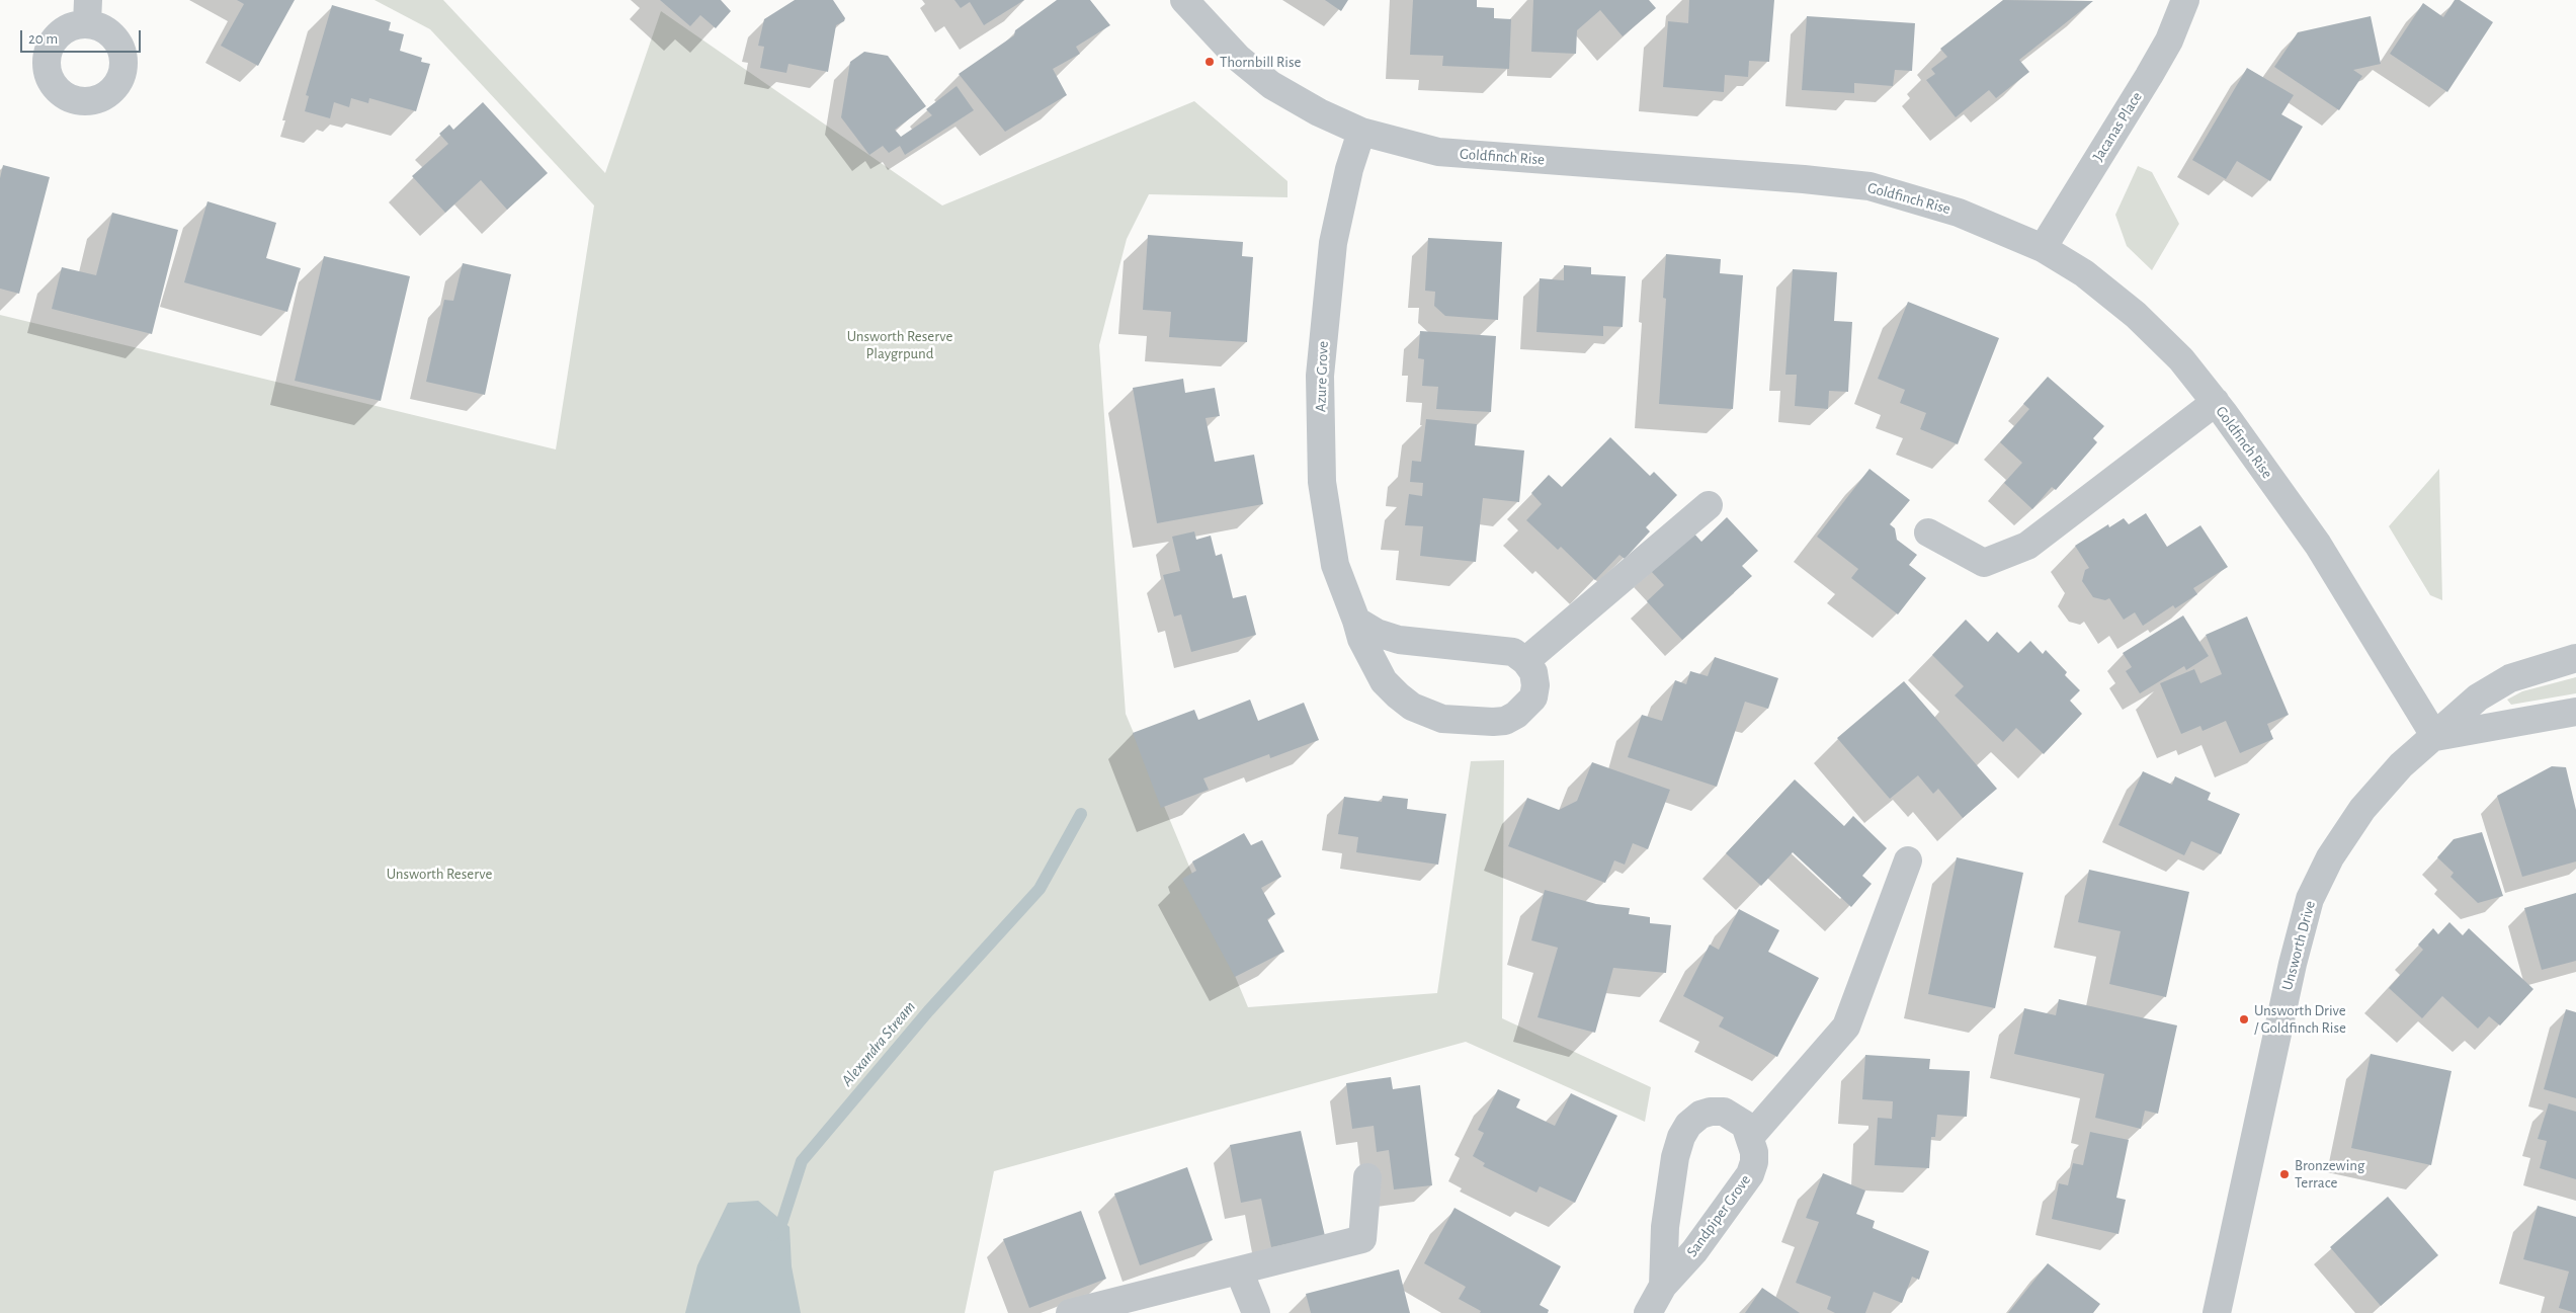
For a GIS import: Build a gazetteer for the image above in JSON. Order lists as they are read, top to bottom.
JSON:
{
  "streets": {
    "street": [
      "Jacanas Place",
      "Goldfinch Rise",
      "Azure Grove",
      "Unsworth Drive",
      "Sandpiper Grove"
    ]
  },
  "crossings": [
    ["Jacanas Place", "Goldfinch Rise"],
    ["Goldfinch Rise", "Azure Grove"],
    ["Goldfinch Rise", "Unsworth Drive"]
  ],
  "water": ["Alexandra Stream"],
  "parks": ["Unsworth Reserve Playgrpund", "Unsworth Reserve"],
  "places": ["Thornbill Rise", "Unsworth Drive / Goldfinch Rise", "Bronzewing Terrace"],
  "scale_bar": "20 m"
}
